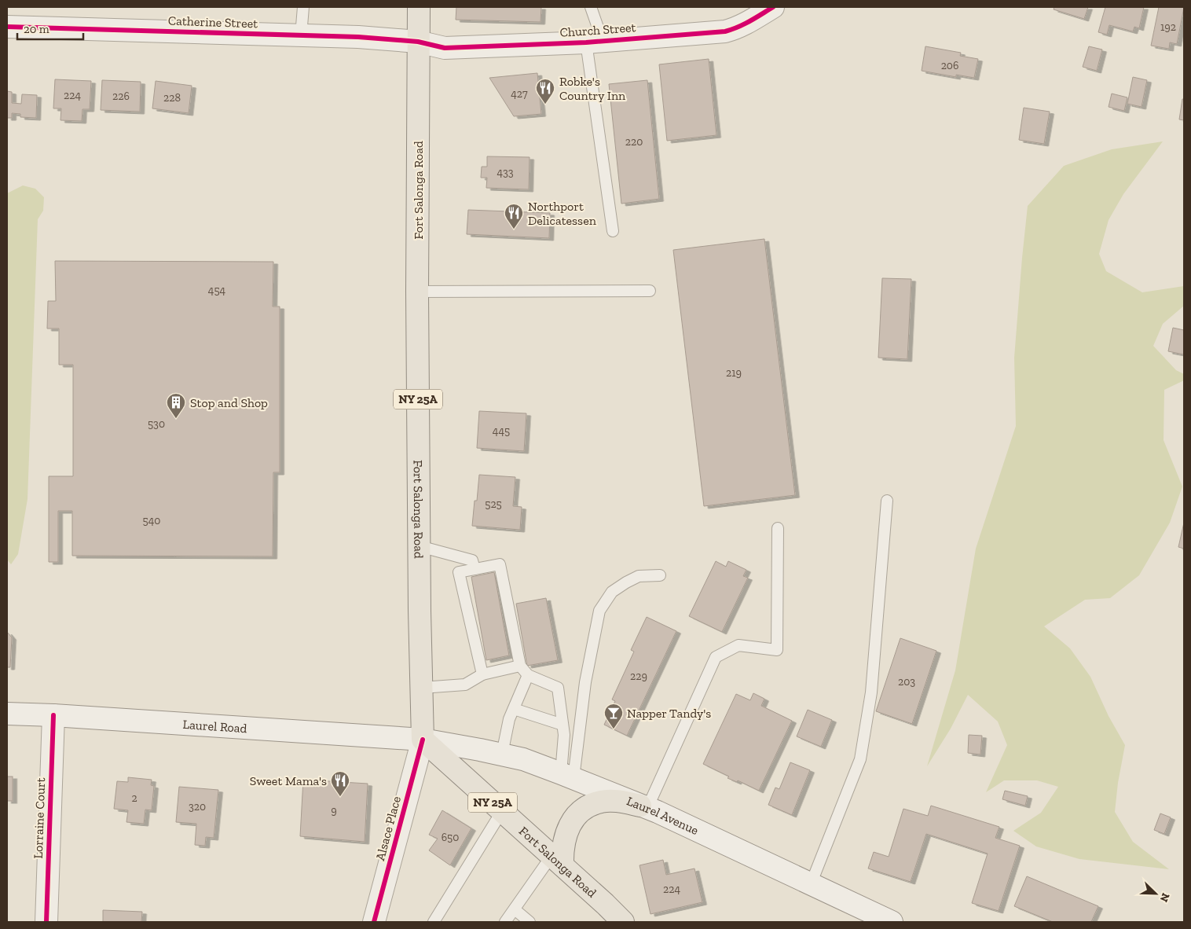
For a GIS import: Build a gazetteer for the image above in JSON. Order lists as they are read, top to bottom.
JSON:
{
  "streets": {
    "main road": ["Fort Salonga Road", "NY 25A"],
    "street": [
      "Catherine Street",
      "Church Street",
      "Laurel Road",
      "Laurel Avenue",
      "Lorraine Court",
      "Alsace Place"
    ]
  },
  "crossings": [
    ["Catherine Street", "Church Street"],
    ["Catherine Street", "Fort Salonga Road"],
    ["Church Street", "Fort Salonga Road"],
    ["Fort Salonga Road", "Laurel Road"],
    ["Fort Salonga Road", "Laurel Avenue"],
    ["Fort Salonga Road", "Alsace Place"],
    ["Laurel Road", "Laurel Avenue"],
    ["Laurel Road", "Lorraine Court"],
    ["Laurel Road", "Alsace Place"],
    ["Laurel Avenue", "Alsace Place"]
  ],
  "places": {
    "restaurant": ["Robke's Country Inn", "Northport Delicatessen", "Sweet Mama's"],
    "building": ["Stop and Shop"],
    "bar": ["Napper Tandy's"]
  },
  "house_numbers": [
    "192",
    "206",
    "427",
    "224",
    "226",
    "228",
    "220",
    "433",
    "454",
    "219",
    "530",
    "445",
    "525",
    "540",
    "229",
    "203",
    "2",
    "320",
    "9",
    "650",
    "224"
  ],
  "scale_bar": "20 m",
  "north": "bottom right"
}
